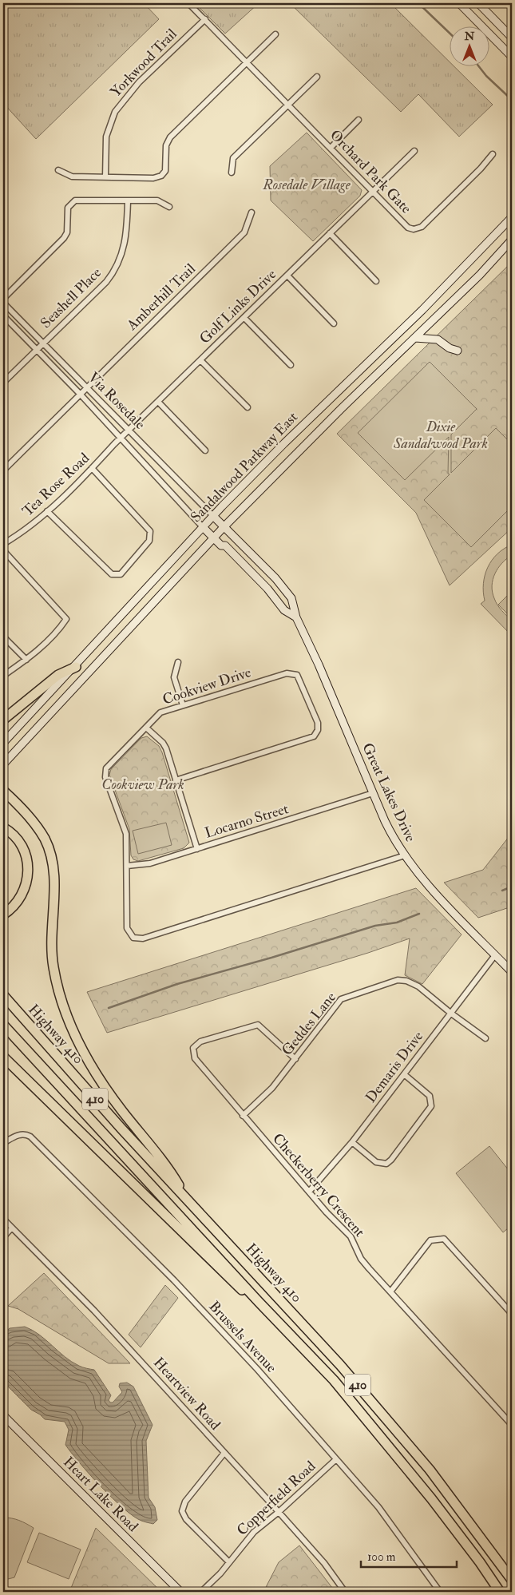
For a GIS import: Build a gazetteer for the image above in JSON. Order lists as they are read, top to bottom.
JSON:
{
  "streets": {
    "highway": ["Highway 410", "410"],
    "main road": ["Sandalwood Parkway East", "Great Lakes Drive", "Heart Lake Road"],
    "street": [
      "Yorkwood Trail",
      "Orchard Park Gate",
      "Amberhill Trail",
      "Seashell Place",
      "Golf Links Drive",
      "Via Rosedale",
      "Tea Rose Road",
      "Cookview Drive",
      "Locarno Street",
      "Geddes Lane",
      "Demaris Drive",
      "Checkerberry Crescent",
      "Brussels Avenue",
      "Heartview Road",
      "Copperfield Road"
    ]
  },
  "crossings": [
    ["Yorkwood Trail", "Orchard Park Gate"],
    ["Orchard Park Gate", "Golf Links Drive"],
    ["Amberhill Trail", "Via Rosedale"],
    ["Seashell Place", "Via Rosedale"],
    ["Golf Links Drive", "Via Rosedale"],
    ["Golf Links Drive", "Tea Rose Road"],
    ["Via Rosedale", "Sandalwood Parkway East"],
    ["Via Rosedale", "Tea Rose Road"],
    ["Via Rosedale", "Great Lakes Drive"],
    ["Sandalwood Parkway East", "Great Lakes Drive"],
    ["Cookview Drive", "Great Lakes Drive"],
    ["Cookview Drive", "Locarno Street"],
    ["Great Lakes Drive", "Locarno Street"],
    ["Great Lakes Drive", "Demaris Drive"],
    ["Geddes Lane", "Demaris Drive"],
    ["Geddes Lane", "Checkerberry Crescent"],
    ["Demaris Drive", "Checkerberry Crescent"],
    ["Brussels Avenue", "Copperfield Road"],
    ["Heartview Road", "Copperfield Road"]
  ],
  "parks": ["Rosedale Village", "Dixie Sandalwood Park", "Cookview Park"],
  "scale_bar": "100 m",
  "north": "top"
}
